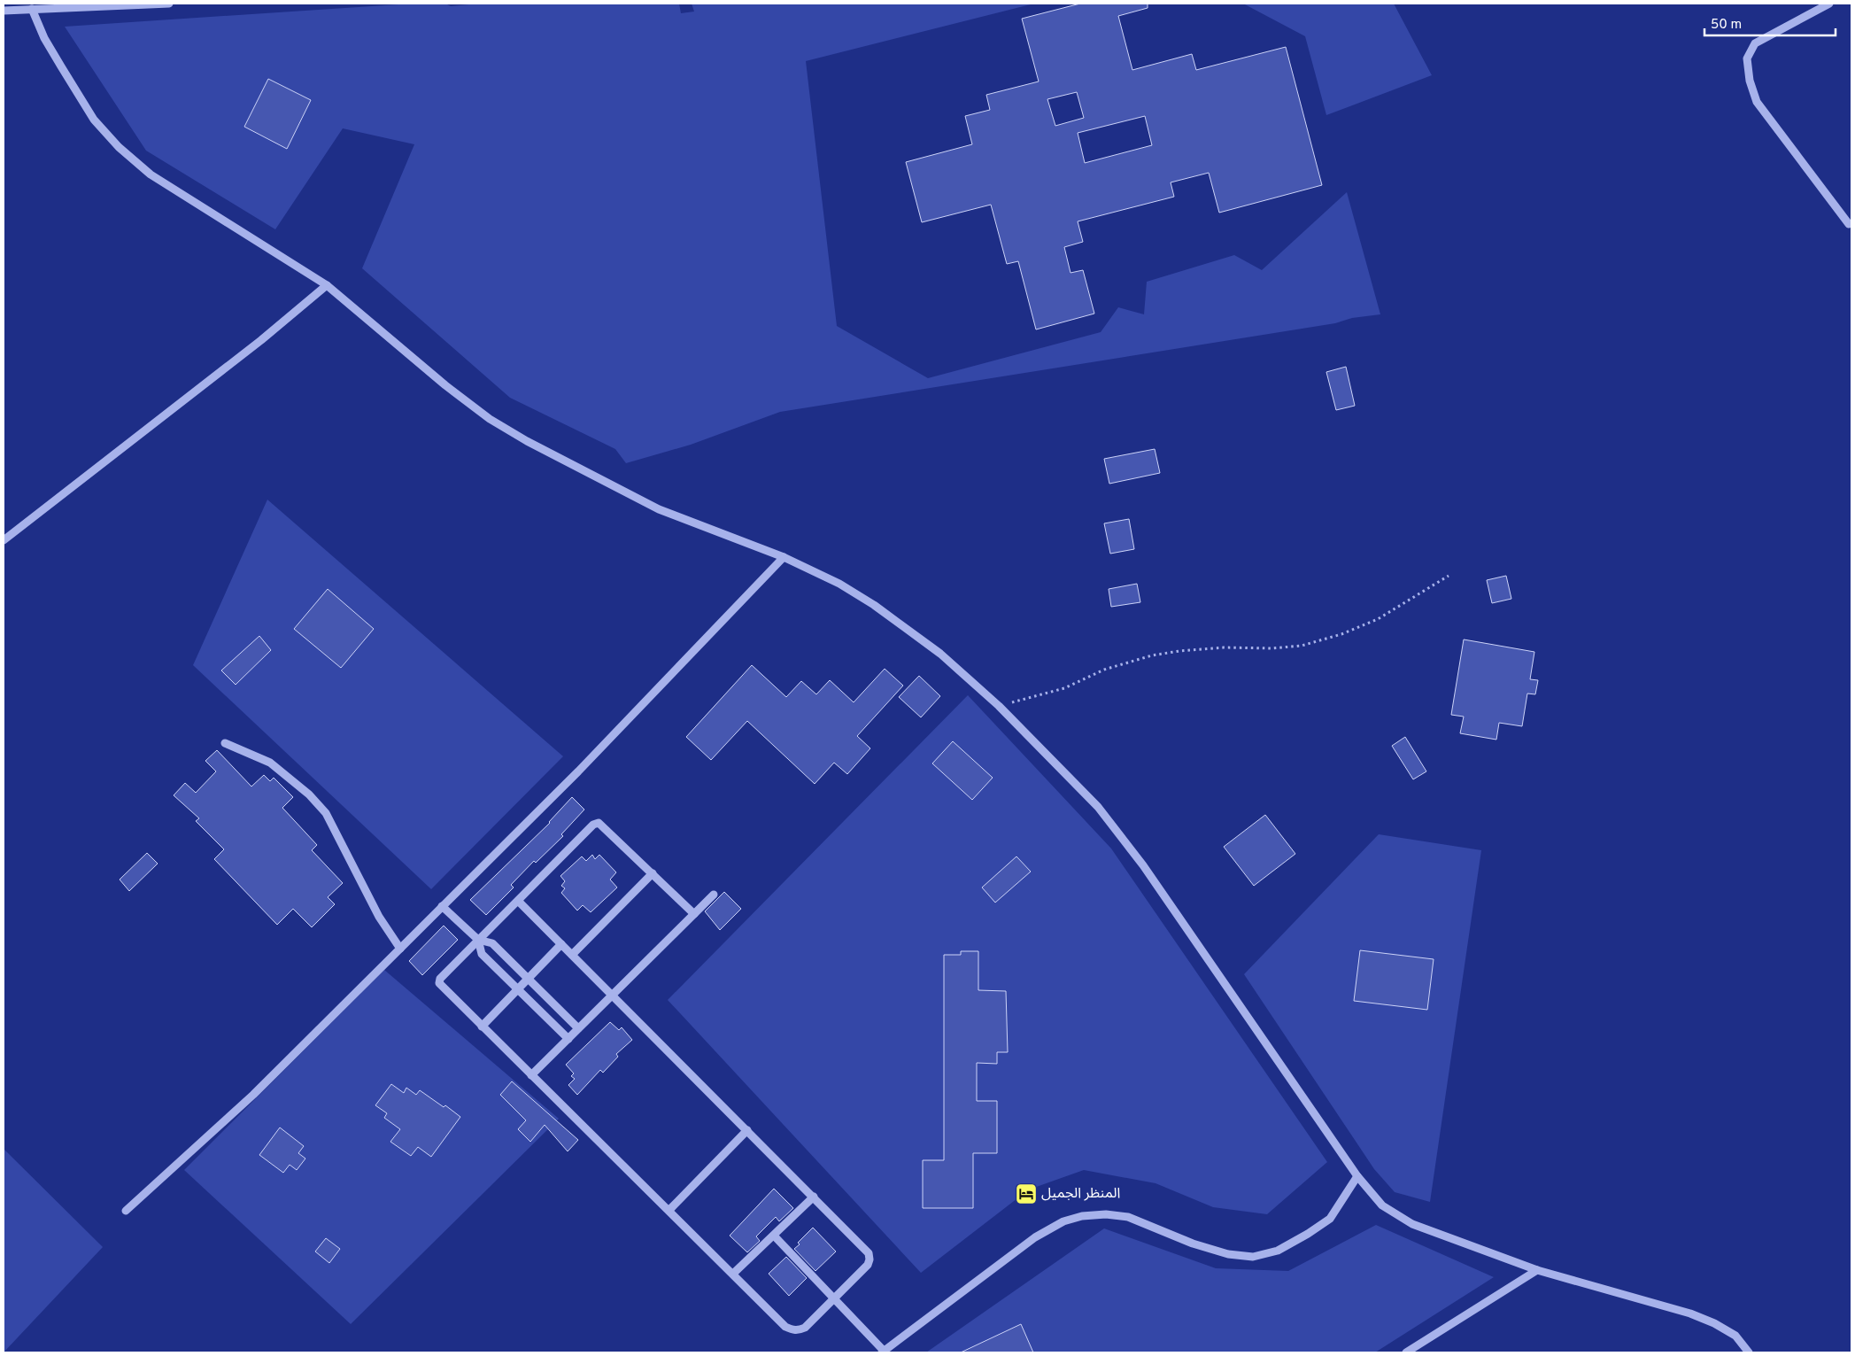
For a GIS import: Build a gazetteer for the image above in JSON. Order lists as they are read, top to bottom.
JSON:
{
  "places": {
    "hotel": ["المنظر الجميل"]
  },
  "scale_bar": "50 m"
}
